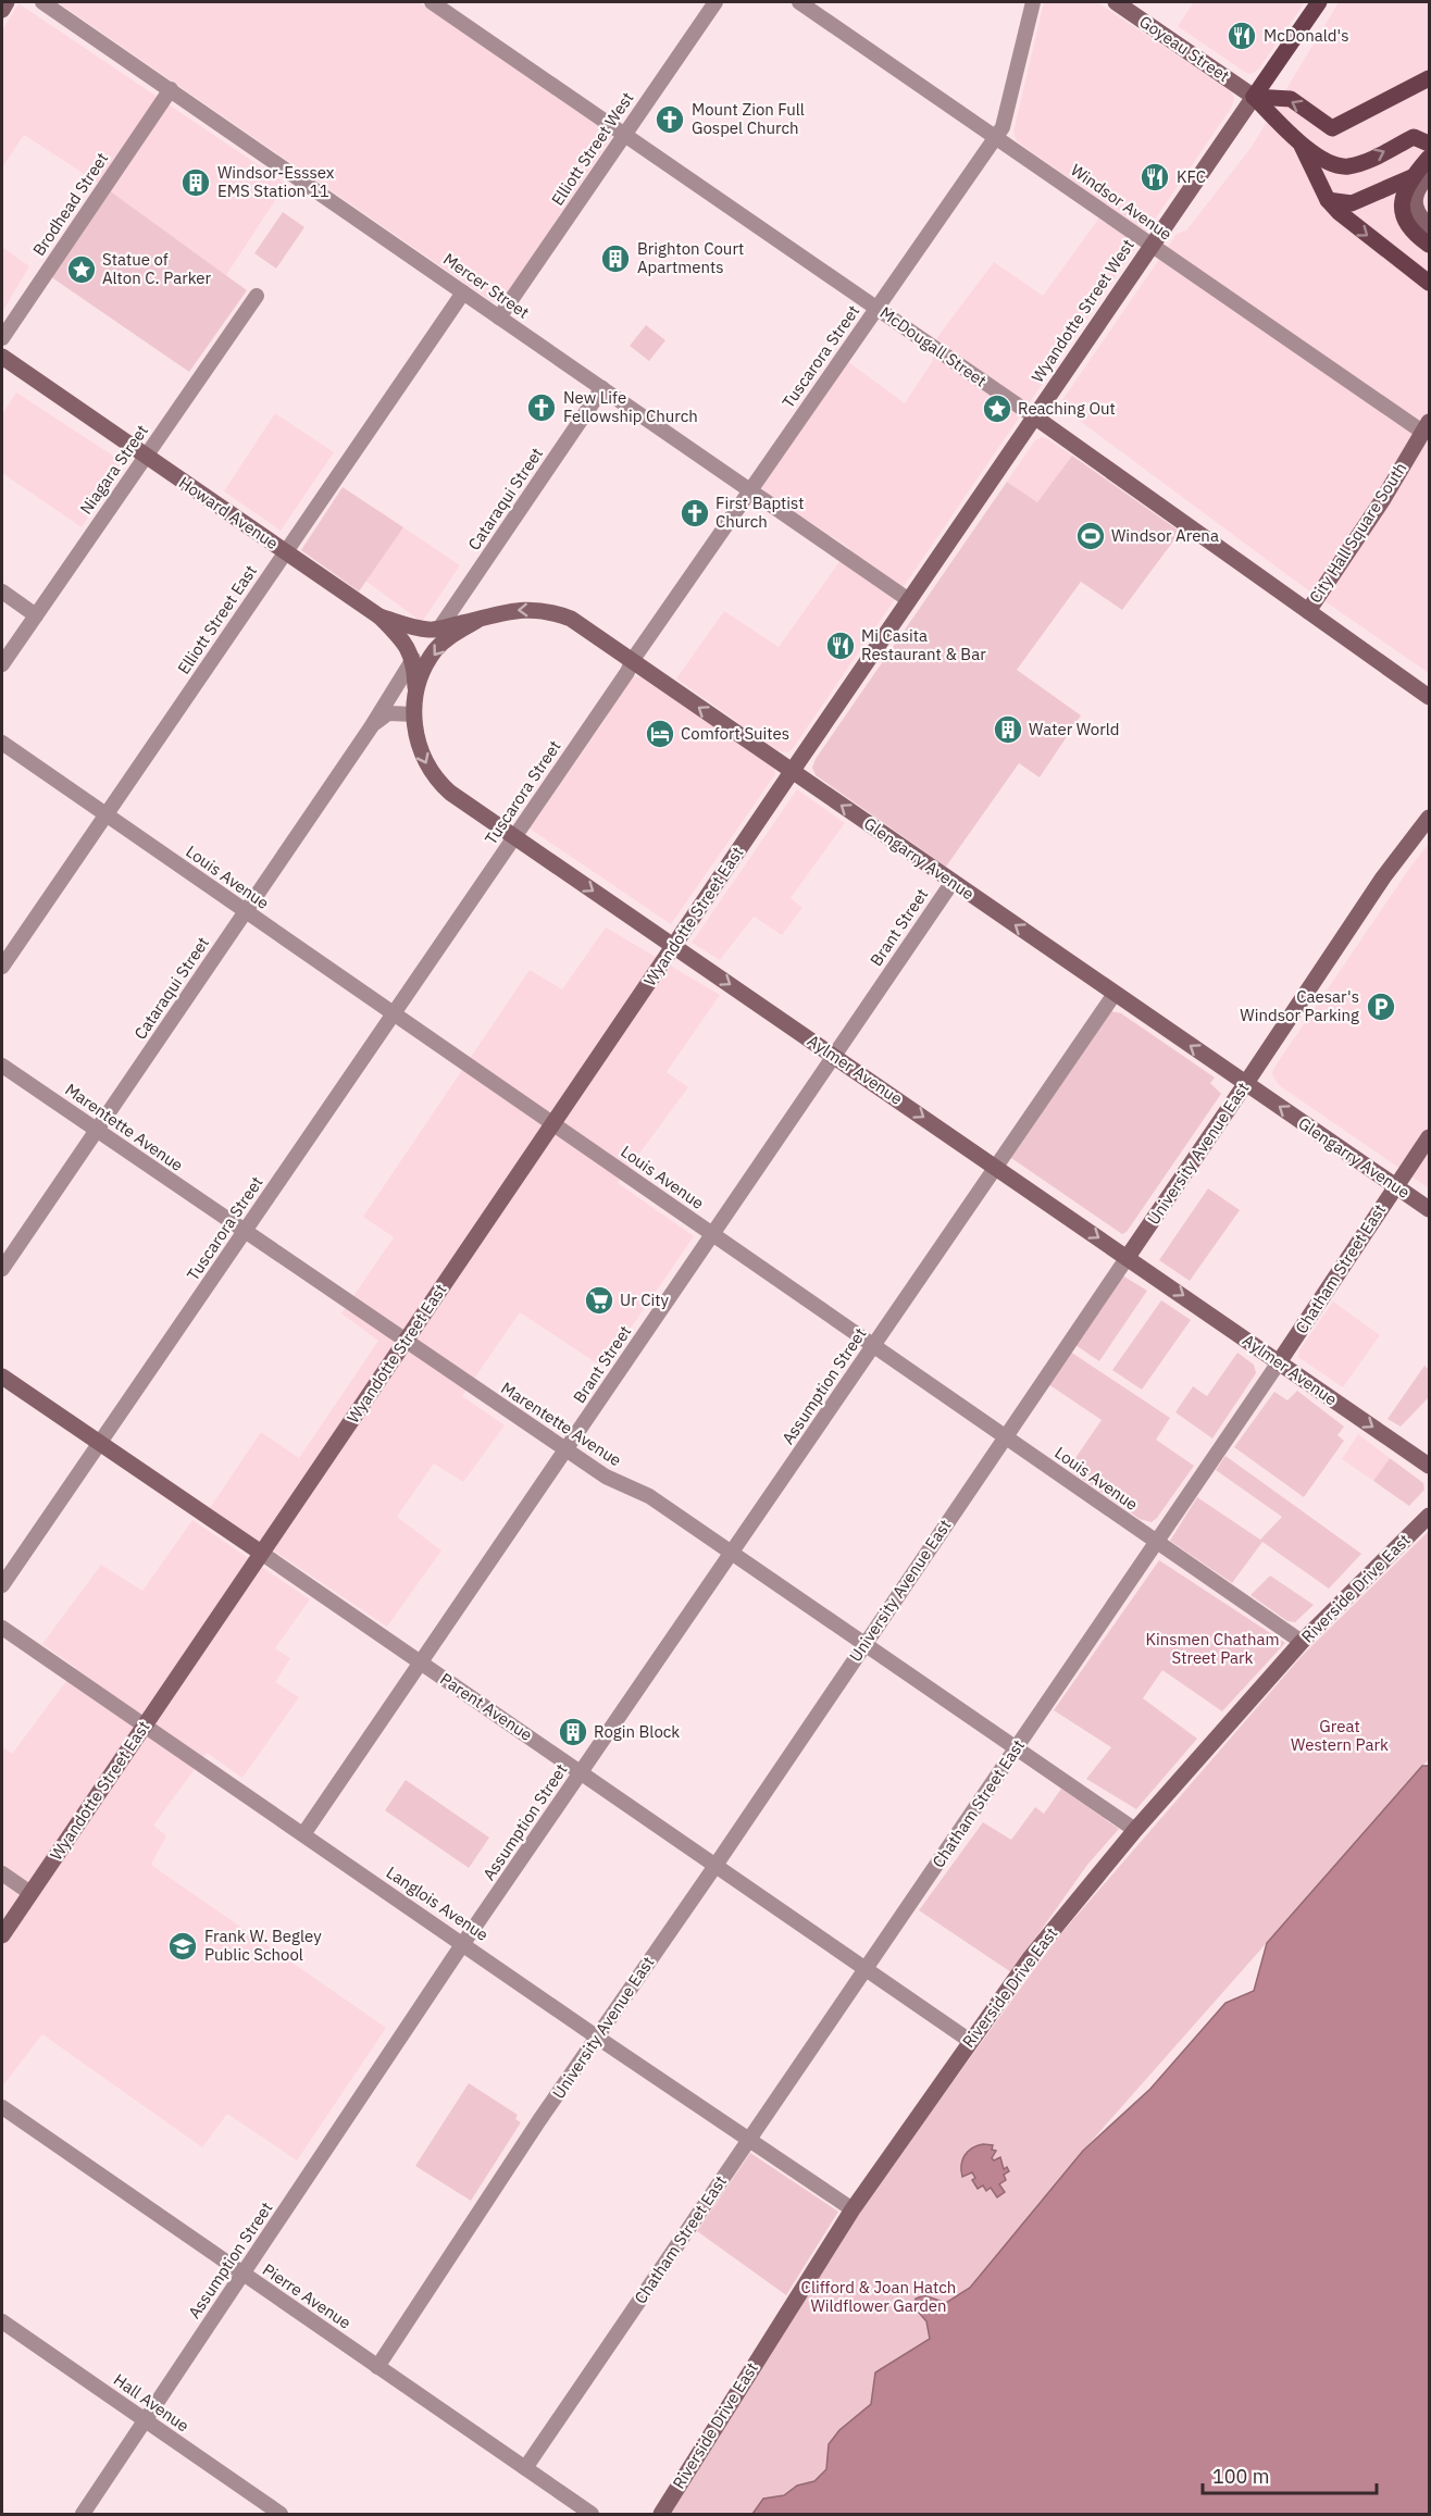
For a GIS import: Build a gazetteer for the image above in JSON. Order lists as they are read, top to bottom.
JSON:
{
  "streets": {
    "main road": [
      "Goyeau Street",
      "Wyandotte Street West",
      "McDougall Street",
      "Howard Avenue",
      "City Hall Square South",
      "Glengarry Avenue",
      "Wyandotte Street East",
      "Aylmer Avenue",
      "University Avenue East",
      "Chatham Street East",
      "Riverside Drive East",
      "Parent Avenue"
    ],
    "street": [
      "Elliott Street West",
      "Windsor Avenue",
      "Brodhead Street",
      "Mercer Street",
      "Tuscarora Street",
      "Niagara Street",
      "Cataraqui Street",
      "Elliott Street East",
      "Louis Avenue",
      "Brant Street",
      "Marentette Avenue",
      "Assumption Street",
      "Langlois Avenue",
      "Pierre Avenue",
      "Hall Avenue"
    ]
  },
  "crossings": [
    ["Goyeau Street", "Wyandotte Street West"],
    ["Elliott Street West", "Mercer Street"],
    ["Elliott Street West", "McDougall Street"],
    ["Windsor Avenue", "Wyandotte Street West"],
    ["Windsor Avenue", "Tuscarora Street"],
    ["Windsor Avenue", "City Hall Square South"],
    ["Brodhead Street", "Mercer Street"],
    ["Mercer Street", "Wyandotte Street West"],
    ["Mercer Street", "Tuscarora Street"],
    ["Mercer Street", "Cataraqui Street"],
    ["Mercer Street", "Elliott Street East"],
    ["Wyandotte Street West", "McDougall Street"],
    ["Wyandotte Street West", "Glengarry Avenue"],
    ["Wyandotte Street West", "Wyandotte Street East"],
    ["McDougall Street", "Tuscarora Street"],
    ["McDougall Street", "City Hall Square South"],
    ["Tuscarora Street", "Cataraqui Street"],
    ["Tuscarora Street", "Glengarry Avenue"],
    ["Tuscarora Street", "Louis Avenue"],
    ["Tuscarora Street", "Aylmer Avenue"],
    ["Tuscarora Street", "Marentette Avenue"],
    ["Tuscarora Street", "Parent Avenue"],
    ["Niagara Street", "Howard Avenue"],
    ["Cataraqui Street", "Howard Avenue"],
    ["Cataraqui Street", "Glengarry Avenue"],
    ["Cataraqui Street", "Louis Avenue"],
    ["Cataraqui Street", "Aylmer Avenue"],
    ["Cataraqui Street", "Marentette Avenue"],
    ["Howard Avenue", "Elliott Street East"],
    ["Howard Avenue", "Glengarry Avenue"],
    ["Elliott Street East", "Louis Avenue"],
    ["Glengarry Avenue", "Wyandotte Street East"],
    ["Glengarry Avenue", "Brant Street"],
    ["Glengarry Avenue", "Aylmer Avenue"],
    ["Glengarry Avenue", "University Avenue East"],
    ["Glengarry Avenue", "Chatham Street East"],
    ["Glengarry Avenue", "Assumption Street"],
    ["Louis Avenue", "Wyandotte Street East"],
    ["Louis Avenue", "Brant Street"],
    ["Louis Avenue", "University Avenue East"],
    ["Louis Avenue", "Chatham Street East"],
    ["Louis Avenue", "Assumption Street"],
    ["Louis Avenue", "Riverside Drive East"],
    ["Wyandotte Street East", "Aylmer Avenue"],
    ["Wyandotte Street East", "Marentette Avenue"],
    ["Wyandotte Street East", "Parent Avenue"],
    ["Wyandotte Street East", "Langlois Avenue"],
    ["Brant Street", "Aylmer Avenue"],
    ["Brant Street", "Marentette Avenue"],
    ["Brant Street", "Parent Avenue"],
    ["Brant Street", "Langlois Avenue"],
    ["Aylmer Avenue", "University Avenue East"],
    ["Aylmer Avenue", "Chatham Street East"],
    ["Aylmer Avenue", "Assumption Street"],
    ["Marentette Avenue", "University Avenue East"],
    ["Marentette Avenue", "Chatham Street East"],
    ["Marentette Avenue", "Assumption Street"],
    ["Marentette Avenue", "Riverside Drive East"],
    ["University Avenue East", "Parent Avenue"],
    ["University Avenue East", "Langlois Avenue"],
    ["University Avenue East", "Pierre Avenue"],
    ["Chatham Street East", "Parent Avenue"],
    ["Chatham Street East", "Langlois Avenue"],
    ["Chatham Street East", "Pierre Avenue"],
    ["Assumption Street", "Parent Avenue"],
    ["Assumption Street", "Langlois Avenue"],
    ["Assumption Street", "Pierre Avenue"],
    ["Assumption Street", "Hall Avenue"],
    ["Riverside Drive East", "Parent Avenue"],
    ["Riverside Drive East", "Langlois Avenue"]
  ],
  "one_way": ["Glengarry Avenue", "Aylmer Avenue"],
  "parks": ["Kinsmen Chatham Street Park", "Great Western Park", "Clifford & Joan Hatch Wildflower Garden"],
  "places": {
    "restaurant": ["McDonald's", "KFC", "Mi Casita Restaurant & Bar"],
    "church": ["Mount Zion Full Gospel Church", "New Life Fellowship Church", "First Baptist Church"],
    "building": [
      "Windsor-Esssex EMS Station 11",
      "Brighton Court Apartments",
      "Water World",
      "Rogin Block"
    ],
    "place": ["Statue of Alton C. Parker", "Reaching Out"],
    "sports": ["Windsor Arena"],
    "hotel": ["Comfort Suites"],
    "parking": ["Caesar's Windsor Parking"],
    "supermarket": ["Ur City"],
    "school or university": ["Frank W. Begley Public School"]
  },
  "scale_bar": "100 m"
}
